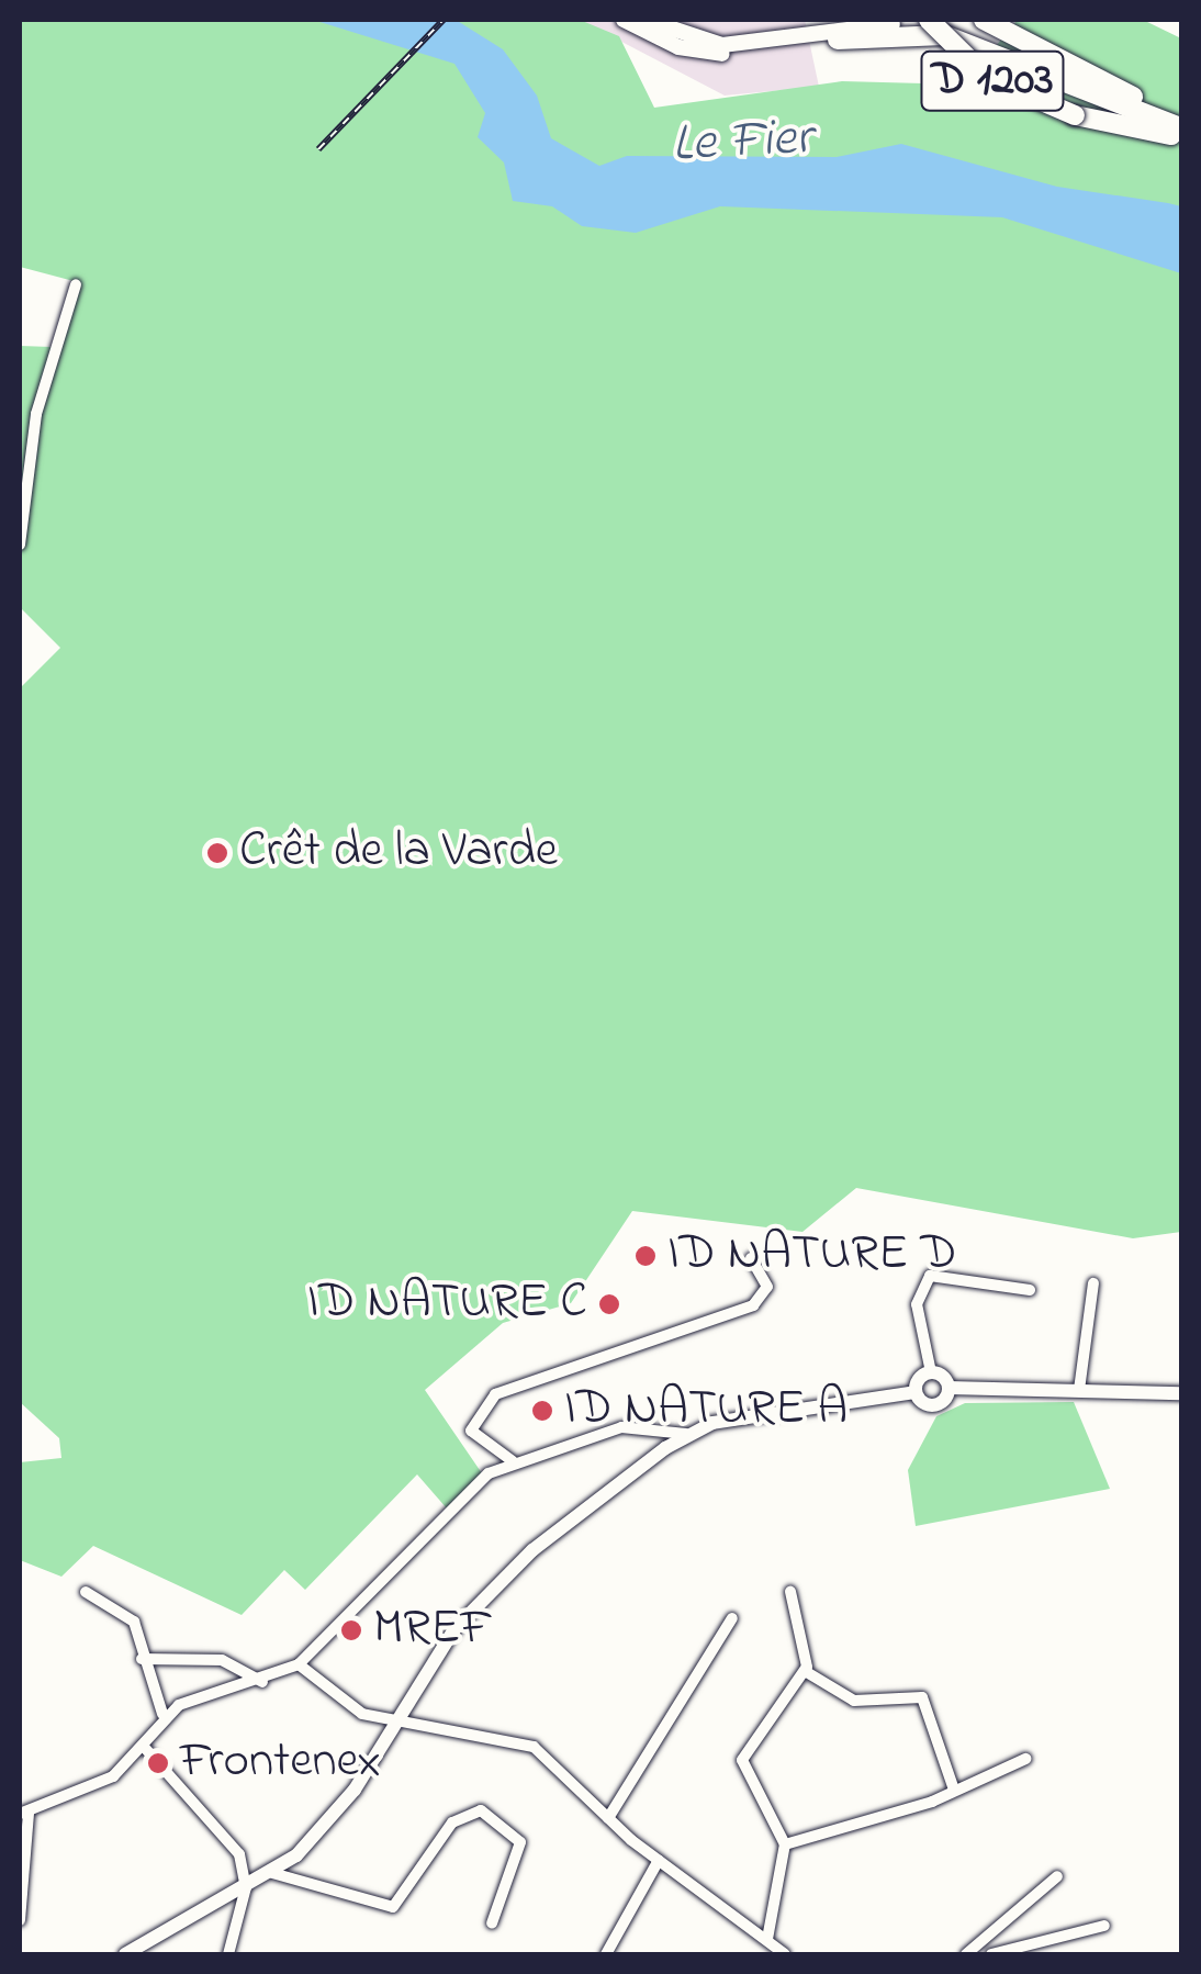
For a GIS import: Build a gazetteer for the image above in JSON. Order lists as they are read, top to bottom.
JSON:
{
  "streets": {
    "highway": ["D 1203"]
  },
  "water": ["Le Fier"],
  "places": [
    "Crêt de la Varde",
    "ID NATURE D",
    "ID NATURE C",
    "ID NATURE A",
    "MREF",
    "Frontenex"
  ]
}
